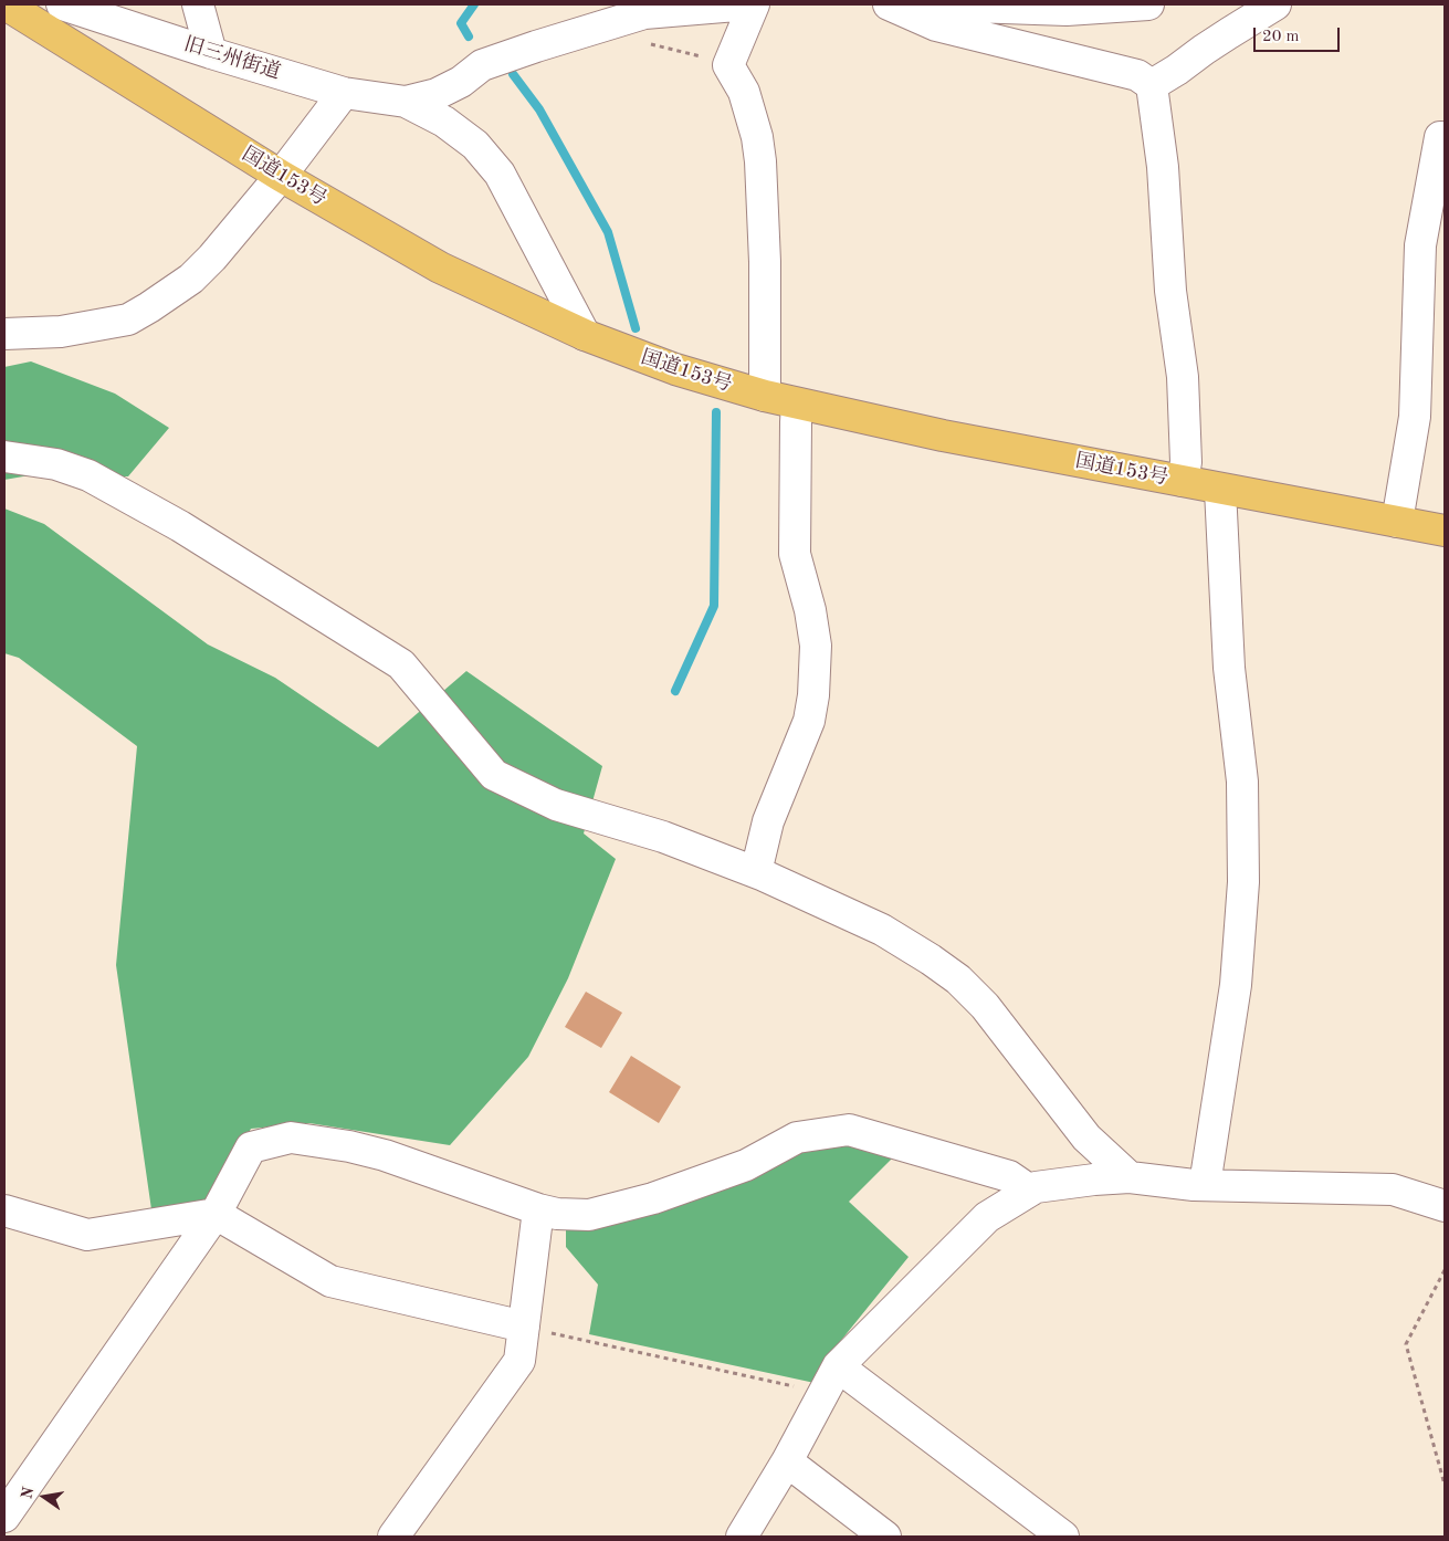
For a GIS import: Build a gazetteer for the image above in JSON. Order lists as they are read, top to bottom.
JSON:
{
  "streets": {
    "highway": ["国道153号"],
    "street": ["旧三州街道"]
  },
  "scale_bar": "20 m",
  "north": "left"
}
